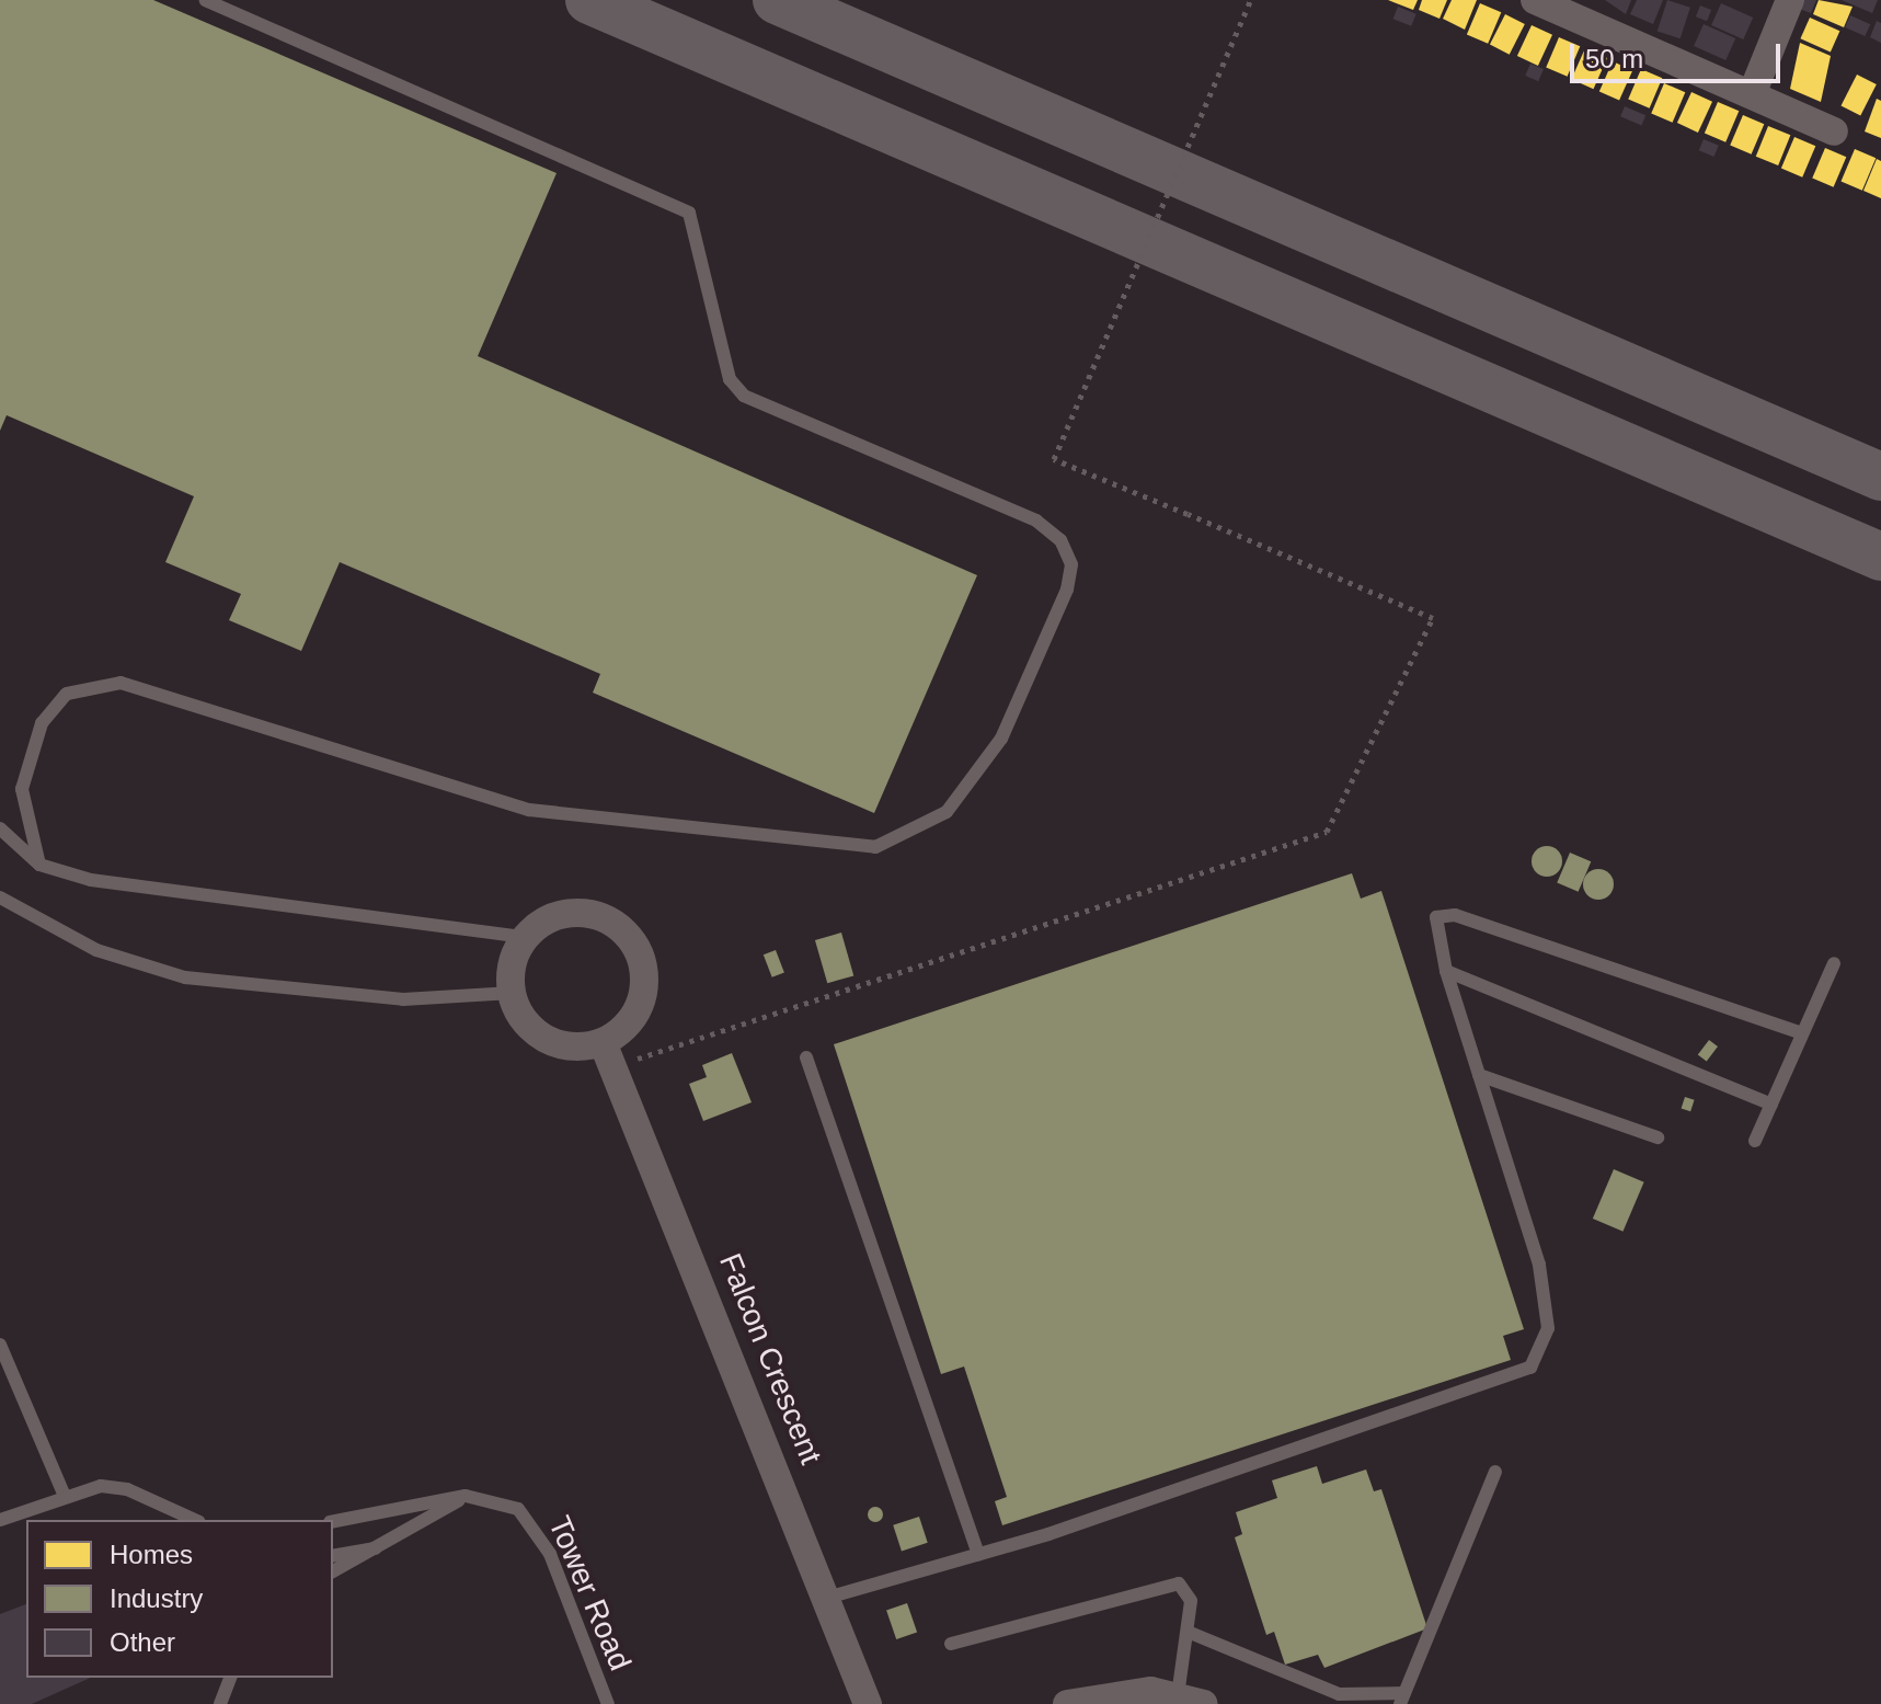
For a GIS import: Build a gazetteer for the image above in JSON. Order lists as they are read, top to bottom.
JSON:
{
  "streets": {
    "street": ["Falcon Crescent"],
    "lane": ["Tower Road"]
  },
  "legend": ["Homes", "Industry", "Other"],
  "scale_bar": "50 m"
}
